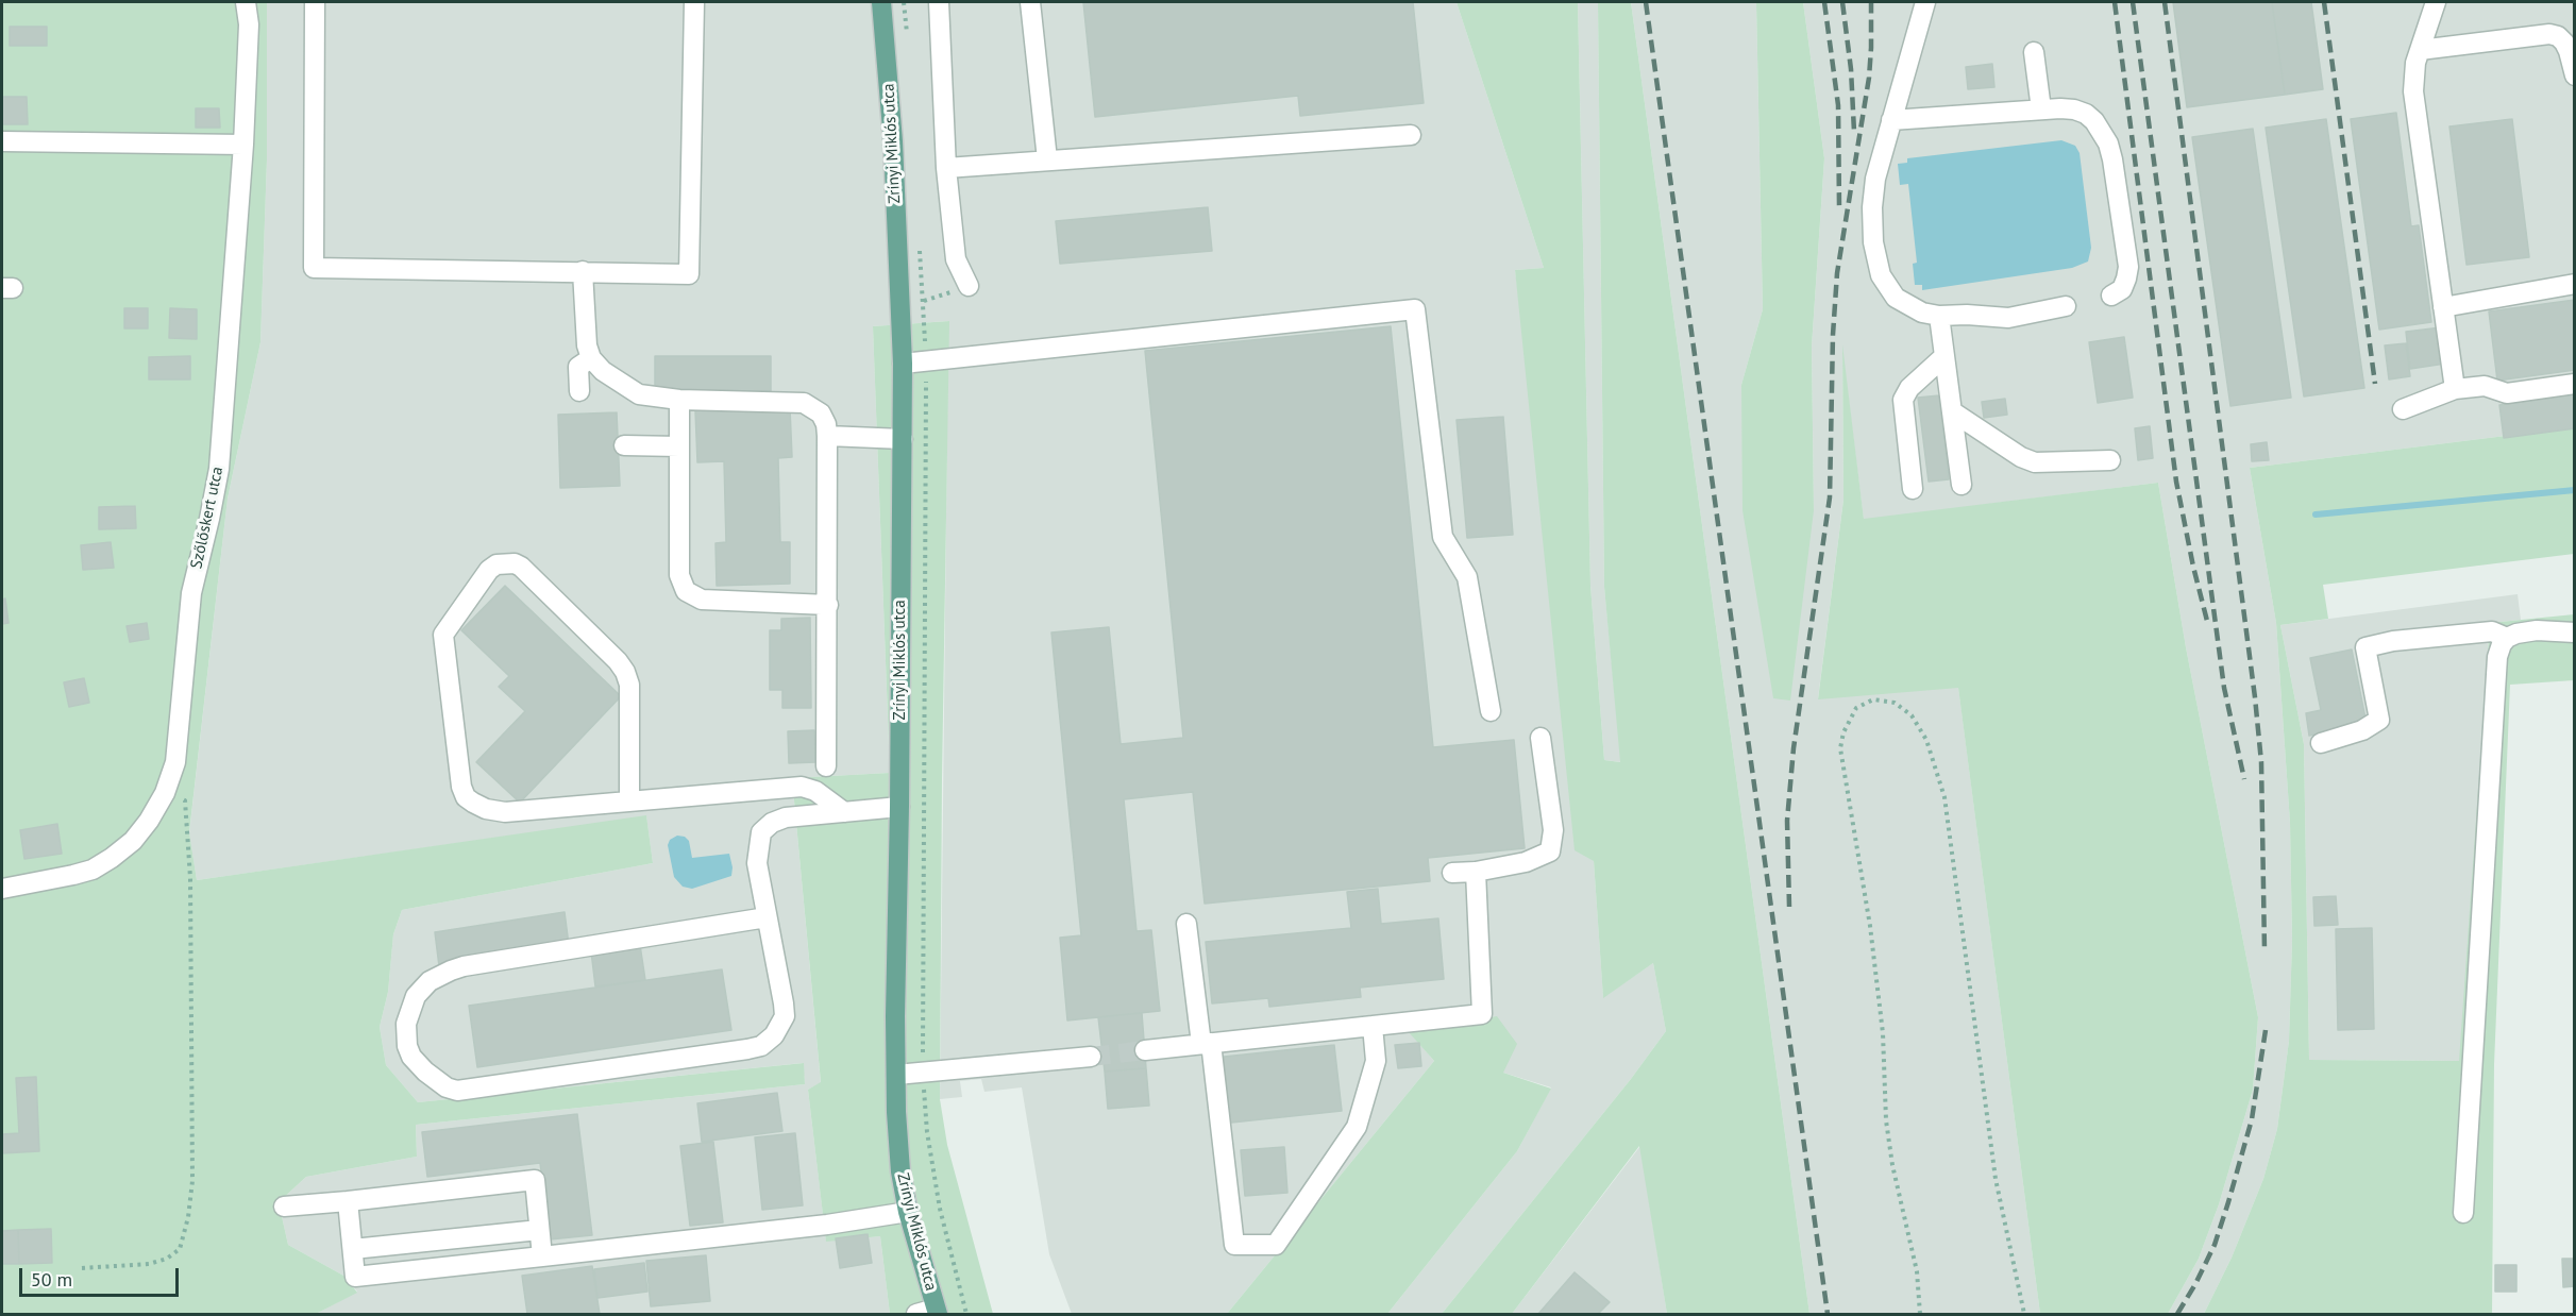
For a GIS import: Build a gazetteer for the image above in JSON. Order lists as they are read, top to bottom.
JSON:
{
  "streets": {
    "main road": ["Zrínyi Miklós utca"],
    "street": ["Szőlőskert utca"]
  },
  "scale_bar": "50 m"
}
